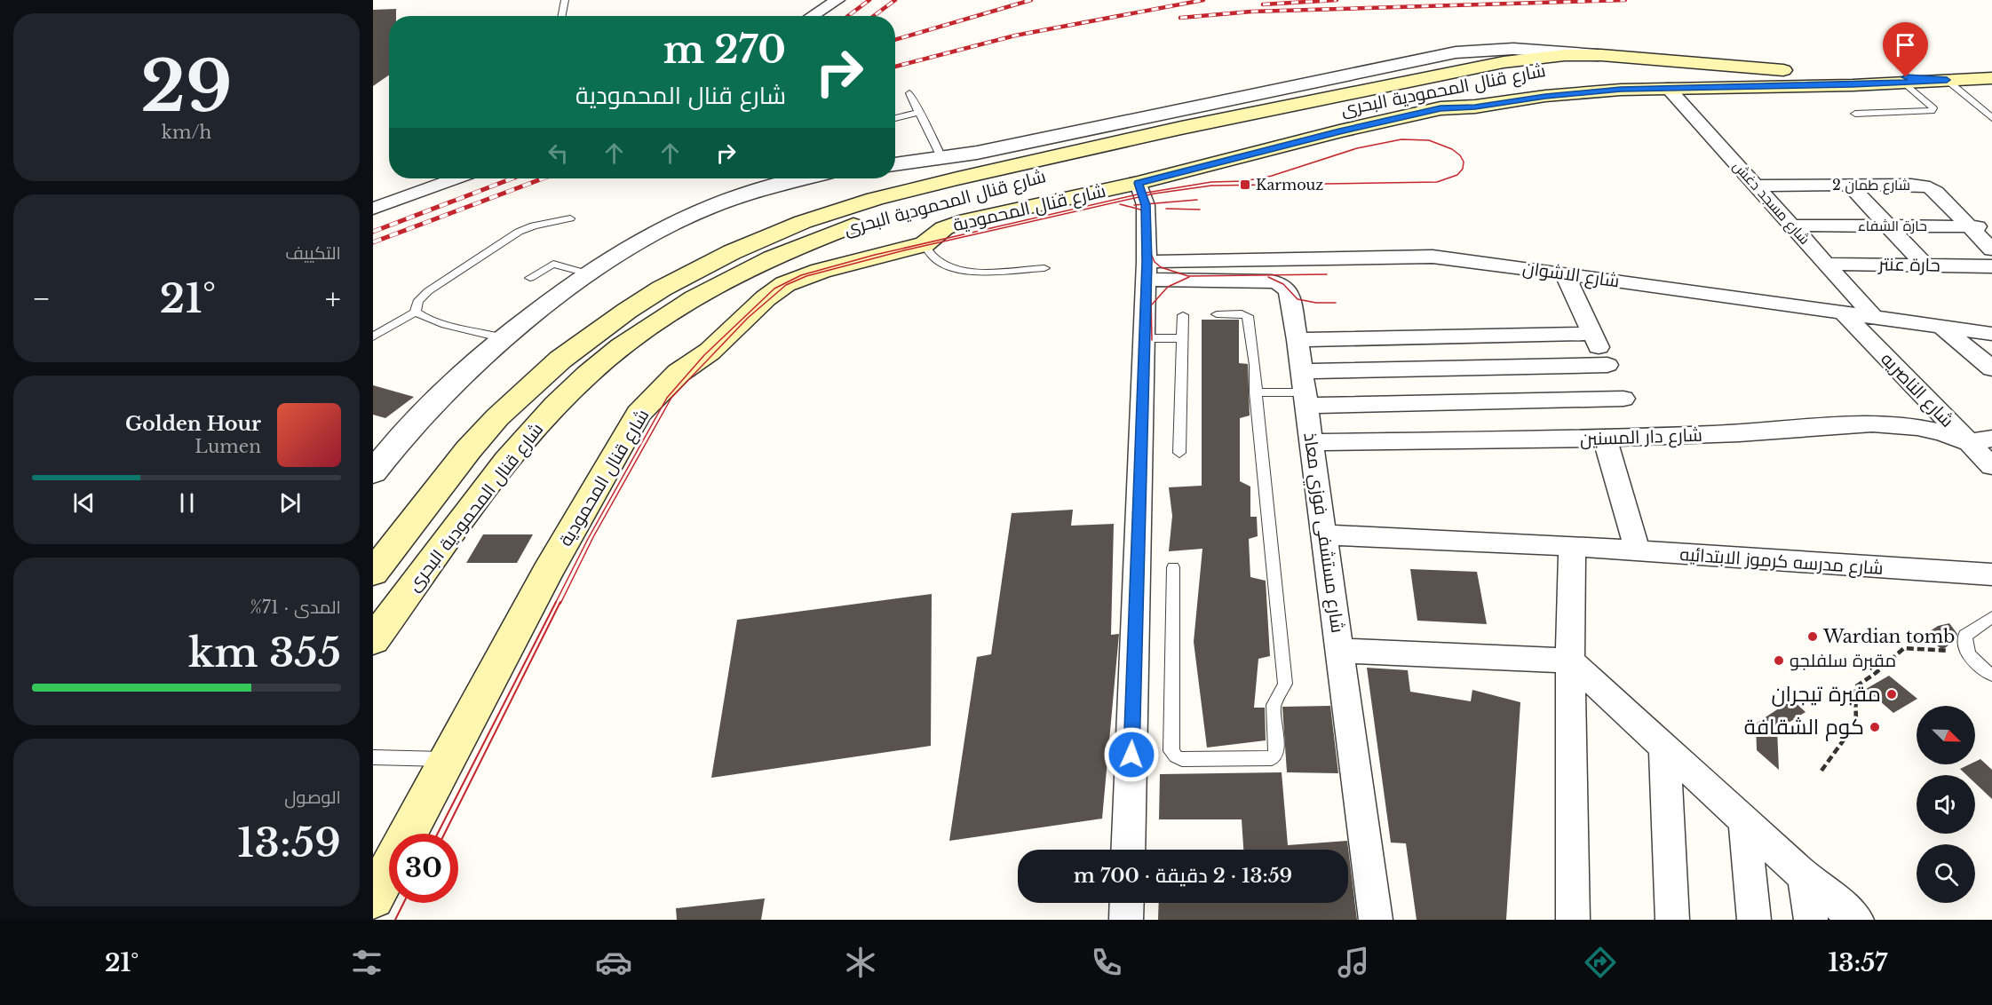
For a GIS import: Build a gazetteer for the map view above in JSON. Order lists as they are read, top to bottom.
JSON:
{
  "streets": {
    "main road": ["شارع قنال المحمودية البحرى", "شارع قنال المحمودية"],
    "street": [
      "شارع طمان 2",
      "شارع مسجد دغش",
      "حارة الشفاء",
      "حارة عنتر",
      "شارع الاشوان",
      "شارع الناصريه",
      "شارع دار المسنين",
      "شارع مستشفى فوزي معاذ",
      "شارع مدرسه كرموز الابتدائيه"
    ]
  },
  "crossings": [
    ["شارع قنال المحمودية البحرى", "شارع قنال المحمودية"],
    ["شارع طمان 2", "شارع مسجد دغش"],
    ["شارع طمان 2", "حارة الشفاء"],
    ["شارع مسجد دغش", "شارع قنال المحمودية"],
    ["شارع مسجد دغش", "حارة الشفاء"],
    ["شارع مسجد دغش", "حارة عنتر"],
    ["شارع مسجد دغش", "شارع الاشوان"],
    ["شارع الاشوان", "شارع الناصريه"],
    ["شارع الاشوان", "شارع مستشفى فوزي معاذ"],
    ["شارع الناصريه", "شارع دار المسنين"],
    ["شارع دار المسنين", "شارع مستشفى فوزي معاذ"],
    ["شارع مستشفى فوزي معاذ", "شارع مدرسه كرموز الابتدائيه"]
  ],
  "places": {
    "transit": ["Karmouz"],
    "other": [
      "Wardian tomb",
      "مقبرة سلفلجو",
      "مقبرة تيجران",
      "كوم الشقافة"
    ]
  },
  "north": "bottom right",
  "page": {
    "tile": [
      ["29", "km/h"],
      "التكييف",
      ["المدى · 71%", "355 km"],
      ["الوصول", "13:59"]
    ],
    "turn": ["270 m", "شارع قنال المحمودية"],
    "heat": ["−", "21°", "+"],
    "song": ["Golden Hour", "Lumen"],
    "limit": "30",
    "trip": "13:59 · 2 دقيقة · 700 m",
    "tabs": ["13:57", "21°"]
  }
}
